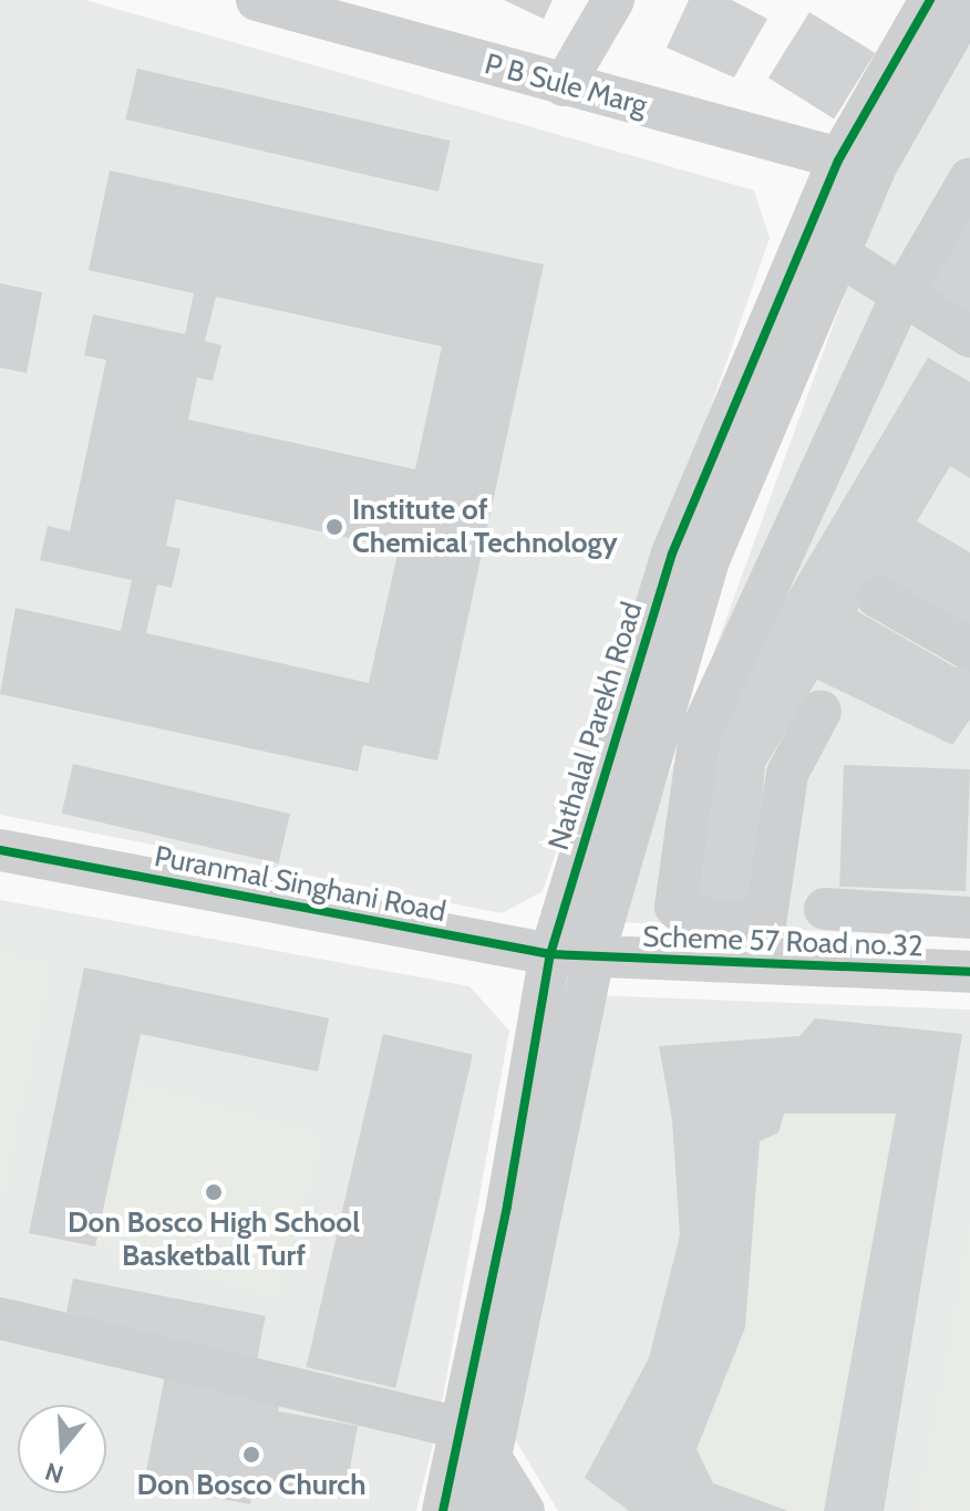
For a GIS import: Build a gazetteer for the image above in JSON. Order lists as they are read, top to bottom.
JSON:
{
  "streets": {
    "street": [
      "P B Sule Marg",
      "Nathalal Parekh Road",
      "Puranmal Singhani Road",
      "Scheme 57 Road no.32"
    ]
  },
  "crossings": [
    ["P B Sule Marg", "Nathalal Parekh Road"],
    ["Nathalal Parekh Road", "Puranmal Singhani Road"],
    ["Nathalal Parekh Road", "Scheme 57 Road no.32"],
    ["Puranmal Singhani Road", "Scheme 57 Road no.32"]
  ],
  "places": ["Institute of Chemical Technology", "Don Bosco High School Basketball Turf", "Don Bosco Church"],
  "north": "bottom"
}
